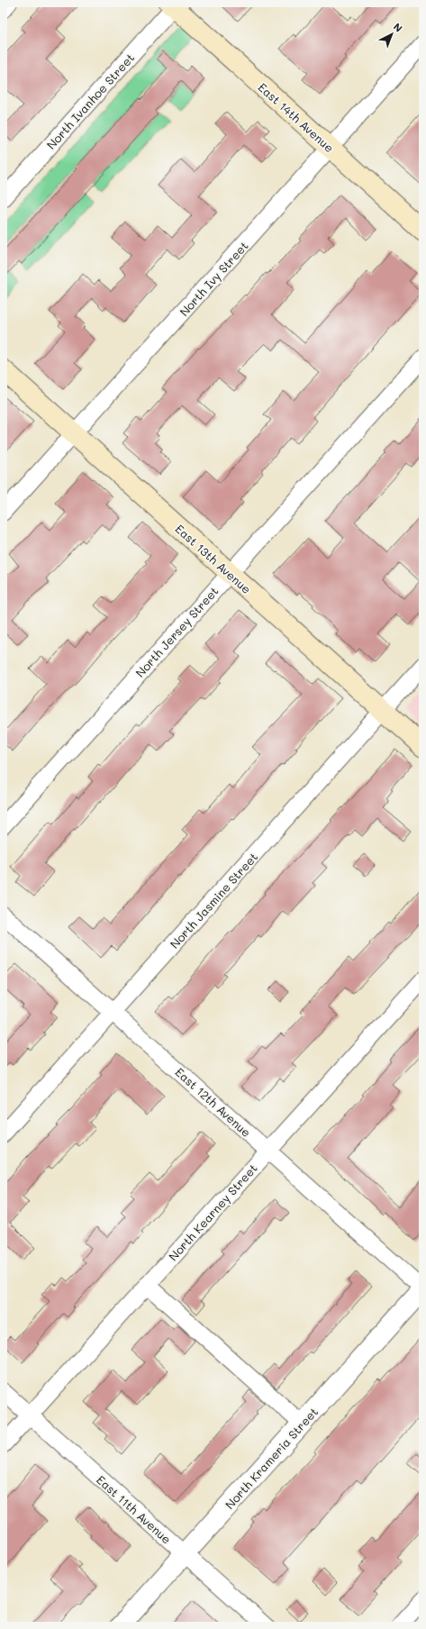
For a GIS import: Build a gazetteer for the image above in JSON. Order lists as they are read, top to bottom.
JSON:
{
  "streets": {
    "main road": ["East 14th Avenue", "East 13th Avenue"],
    "street": [
      "North Ivanhoe Street",
      "North Ivy Street",
      "North Jersey Street",
      "North Jasmine Street",
      "East 12th Avenue",
      "North Kearney Street",
      "North Krameria Street",
      "East 11th Avenue"
    ]
  },
  "crossings": [
    ["North Ivanhoe Street", "East 14th Avenue"],
    ["East 14th Avenue", "North Ivy Street"],
    ["North Ivy Street", "East 13th Avenue"],
    ["East 13th Avenue", "North Jersey Street"],
    ["East 13th Avenue", "North Jasmine Street"],
    ["North Jasmine Street", "East 12th Avenue"],
    ["East 12th Avenue", "North Kearney Street"],
    ["East 12th Avenue", "North Krameria Street"],
    ["North Kearney Street", "East 11th Avenue"],
    ["North Krameria Street", "East 11th Avenue"]
  ],
  "north": "top right"
}
